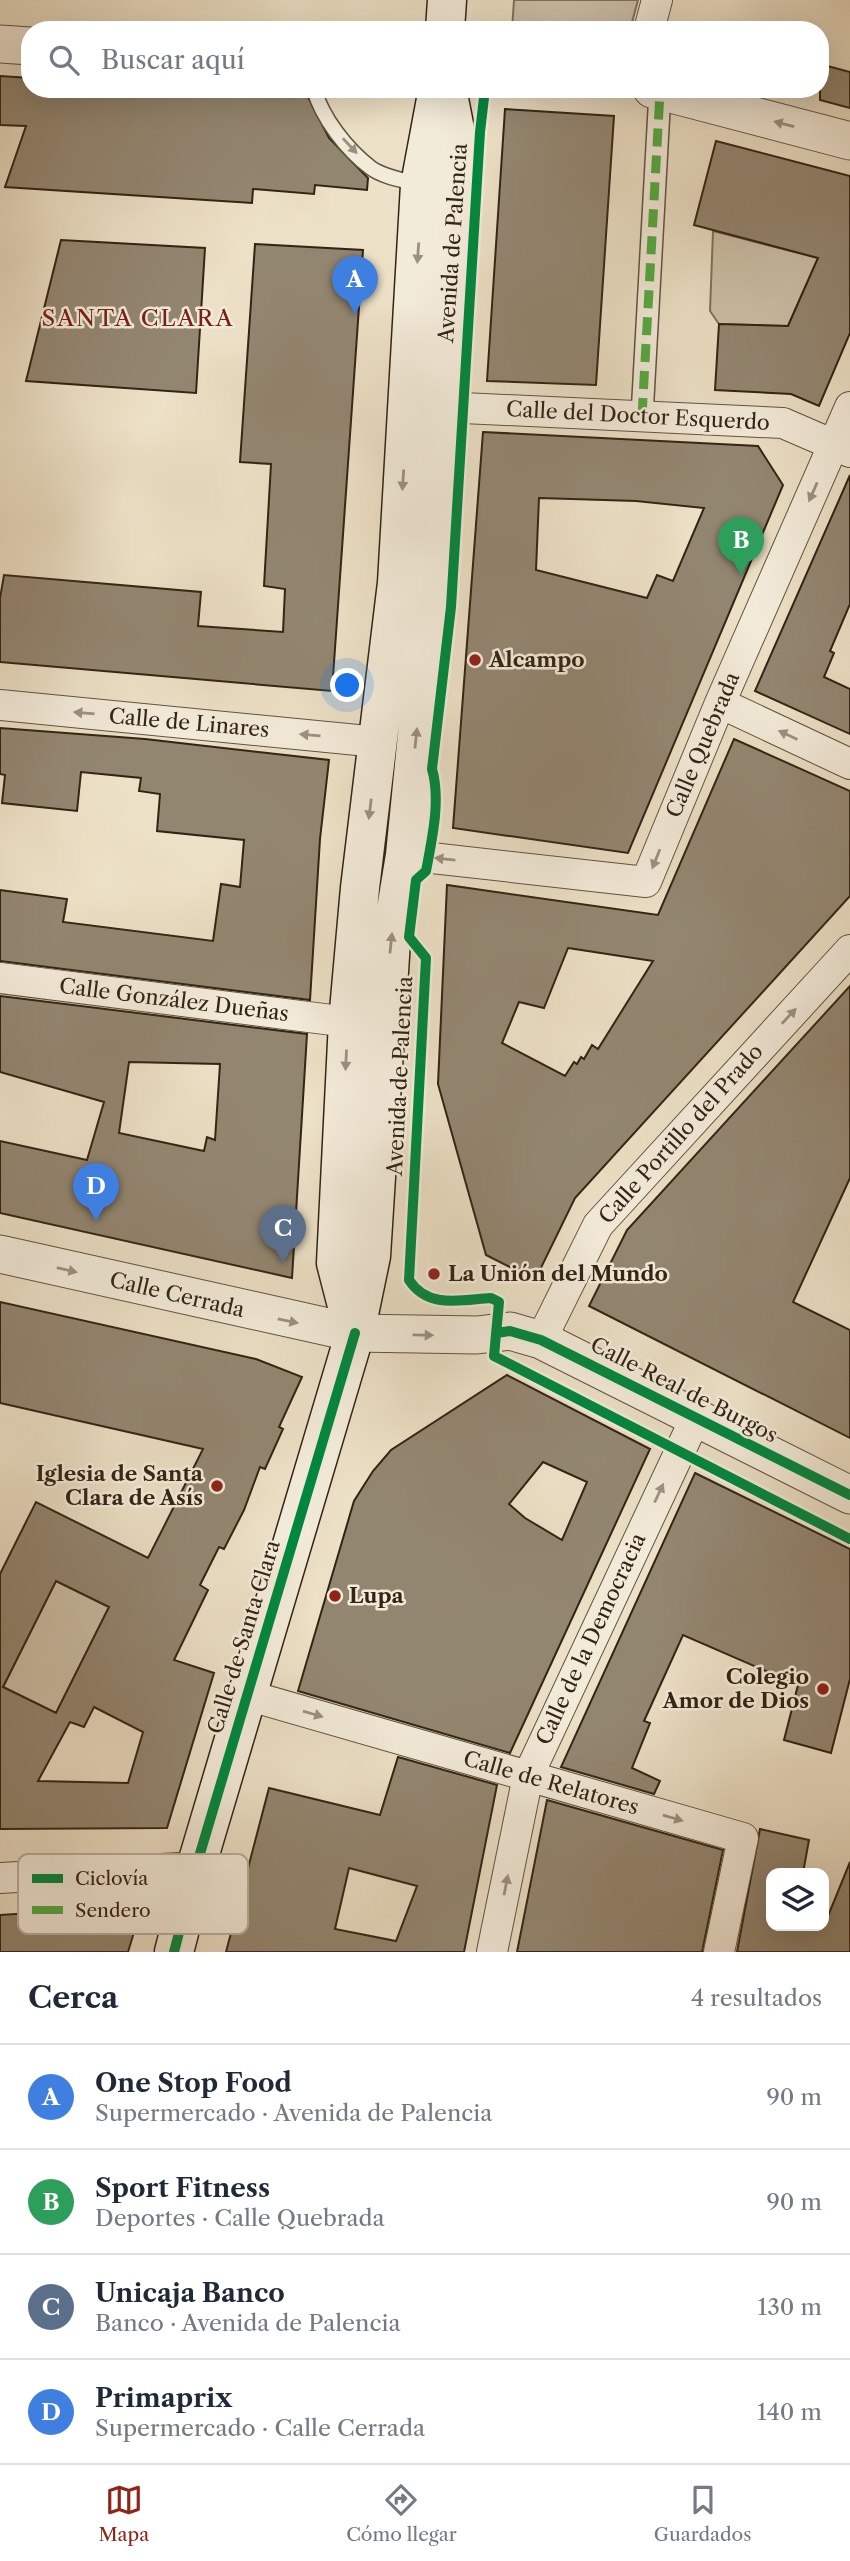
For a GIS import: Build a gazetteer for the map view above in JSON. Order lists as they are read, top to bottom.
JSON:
{
  "streets": {
    "main road": ["Avenida de Palencia", "Calle de Santa Clara"],
    "street": [
      "Calle del Doctor Esquerdo",
      "Calle de Linares",
      "Calle Quebrada",
      "Calle González Dueñas",
      "Calle Portillo del Prado",
      "Calle Cerrada",
      "Calle Real de Burgos",
      "Calle de la Democracia",
      "Calle de Relatores"
    ]
  },
  "crossings": [
    ["Avenida de Palencia", "Calle del Doctor Esquerdo"],
    ["Avenida de Palencia", "Calle de Linares"],
    ["Avenida de Palencia", "Calle Quebrada"],
    ["Avenida de Palencia", "Calle González Dueñas"],
    ["Avenida de Palencia", "Calle Cerrada"],
    ["Avenida de Palencia", "Calle Real de Burgos"],
    ["Avenida de Palencia", "Calle de Santa Clara"],
    ["Calle del Doctor Esquerdo", "Calle Quebrada"],
    ["Calle Portillo del Prado", "Calle Real de Burgos"],
    ["Calle Cerrada", "Calle Real de Burgos"],
    ["Calle Cerrada", "Calle de Santa Clara"],
    ["Calle Real de Burgos", "Calle de Santa Clara"],
    ["Calle Real de Burgos", "Calle de la Democracia"],
    ["Calle de Santa Clara", "Calle de Relatores"],
    ["Calle de la Democracia", "Calle de Relatores"]
  ],
  "one_way": [
    "Calle de Linares",
    "Calle Quebrada",
    "Calle Portillo del Prado",
    "Calle Cerrada",
    "Calle de la Democracia",
    "Calle de Relatores"
  ],
  "districts": ["SANTA CLARA"],
  "places": [
    "Alcampo",
    "La Unión del Mundo",
    "Iglesia de Santa Clara de Asís",
    "Lupa",
    "Colegio Amor de Dios"
  ],
  "legend": ["Ciclovía", "Sendero"],
  "page": {
    "search": "Buscar aquí",
    "pins": [
      "A",
      "B",
      "D",
      "C"
    ],
    "heading": ["Cerca", "4 resultados"],
    "list": [
      {
        "mark": "A",
        "name": "One Stop Food",
        "note": "Supermercado · Avenida de Palencia",
        "value": "90 m"
      },
      {
        "mark": "B",
        "name": "Sport Fitness",
        "note": "Deportes · Calle Quebrada",
        "value": "90 m"
      },
      {
        "mark": "C",
        "name": "Unicaja Banco",
        "note": "Banco · Avenida de Palencia",
        "value": "130 m"
      },
      {
        "mark": "D",
        "name": "Primaprix",
        "note": "Supermercado · Calle Cerrada",
        "value": "140 m"
      }
    ],
    "nav": ["Mapa", "Cómo llegar", "Guardados"]
  }
}
